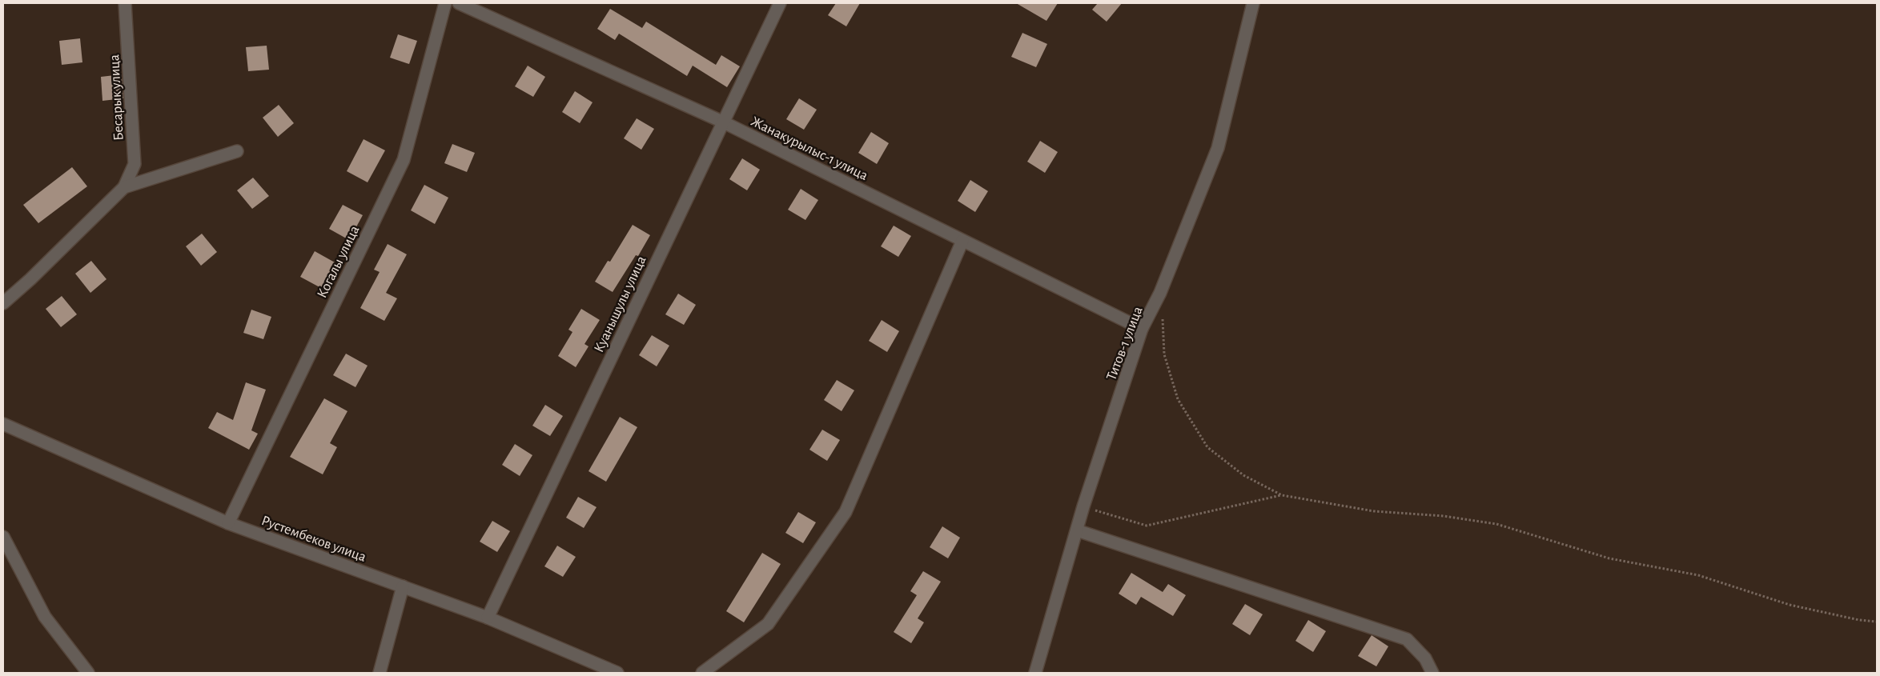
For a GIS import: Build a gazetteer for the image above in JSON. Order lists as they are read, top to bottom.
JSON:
{
  "streets": {
    "street": [
      "Бесарык улица",
      "Жанакурылыс-1 улица",
      "Когалы улица",
      "Куанышулы улица",
      "Титов-1 улица",
      "Рустембеков улица"
    ]
  },
  "crossings": [
    ["Жанакурылыс-1 улица", "Куанышулы улица"],
    ["Жанакурылыс-1 улица", "Титов-1 улица"],
    ["Когалы улица", "Рустембеков улица"],
    ["Куанышулы улица", "Рустембеков улица"]
  ]
}
